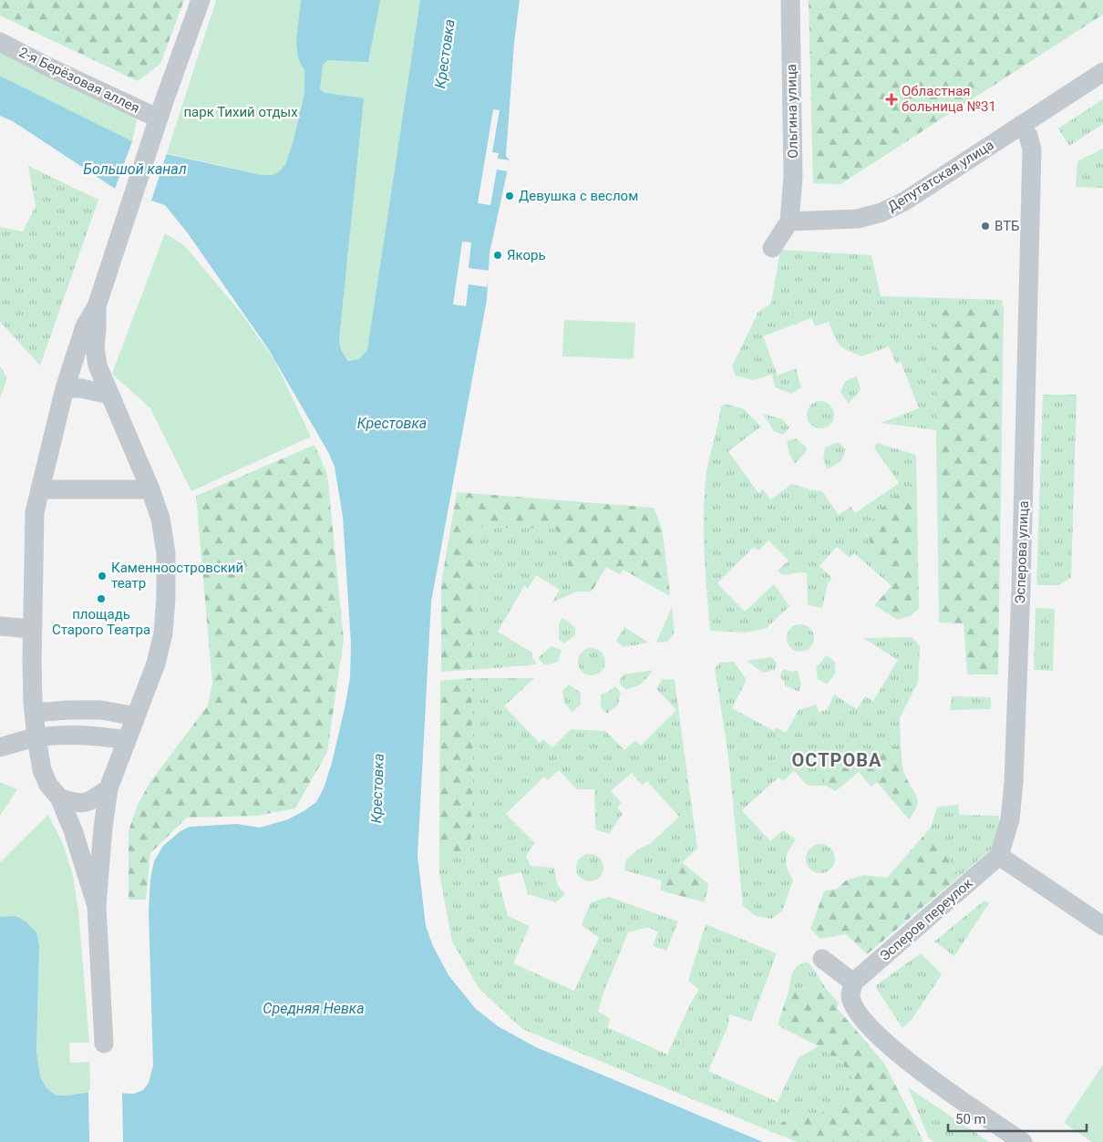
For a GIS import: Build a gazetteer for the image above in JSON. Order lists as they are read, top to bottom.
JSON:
{
  "streets": {
    "street": [
      "2-я Берёзовая аллея",
      "Ольгина улица",
      "Депутатская улица",
      "Эсперова улица",
      "Эсперов переулок"
    ]
  },
  "crossings": [
    ["Ольгина улица", "Депутатская улица"],
    ["Депутатская улица", "Эсперова улица"],
    ["Эсперова улица", "Эсперов переулок"]
  ],
  "districts": ["ОСТРОВА"],
  "water": ["Крестовка", "Большой канал", "Средняя Невка"],
  "parks": ["парк Тихий отдых"],
  "places": {
    "health": ["Областная больница №31"],
    "other": [
      "Девушка с веслом",
      "ВТБ",
      "Якорь",
      "Каменноостровский театр",
      "площадь Старого Театра"
    ]
  },
  "scale_bar": "50 m"
}
